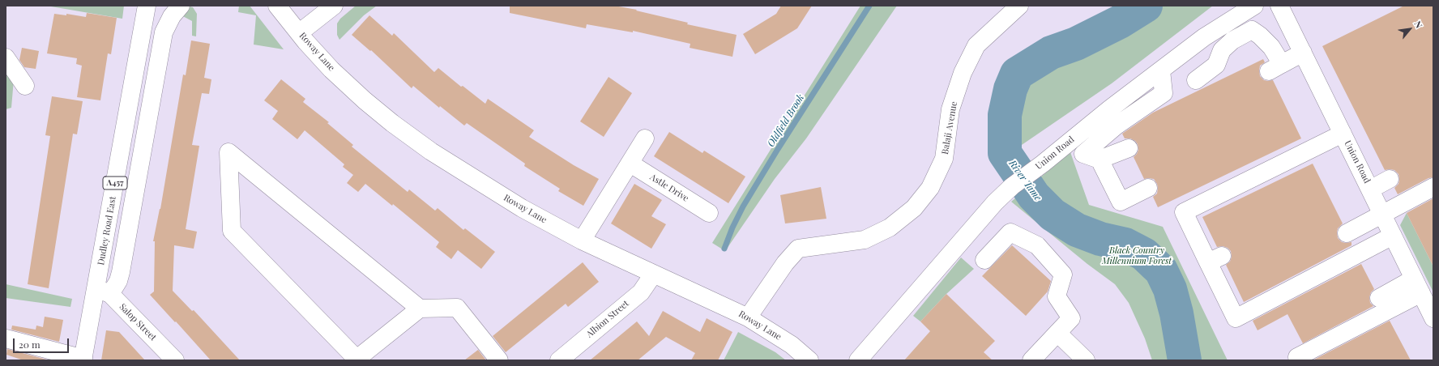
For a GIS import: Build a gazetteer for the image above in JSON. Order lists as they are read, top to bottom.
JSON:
{
  "streets": {
    "street": [
      "Roway Lane",
      "Balaji Avenue",
      "Union Road",
      "A457",
      "Astle Drive",
      "Dudley Road East",
      "Albion Street",
      "Salop Street"
    ]
  },
  "crossings": [
    ["Roway Lane", "Balaji Avenue"],
    ["Roway Lane", "Albion Street"],
    ["Dudley Road East", "Salop Street"]
  ],
  "water": ["Oldfield Brook", "River Tame"],
  "parks": ["Black Country Millennium Forest"],
  "scale_bar": "20 m",
  "north": "top right"
}
